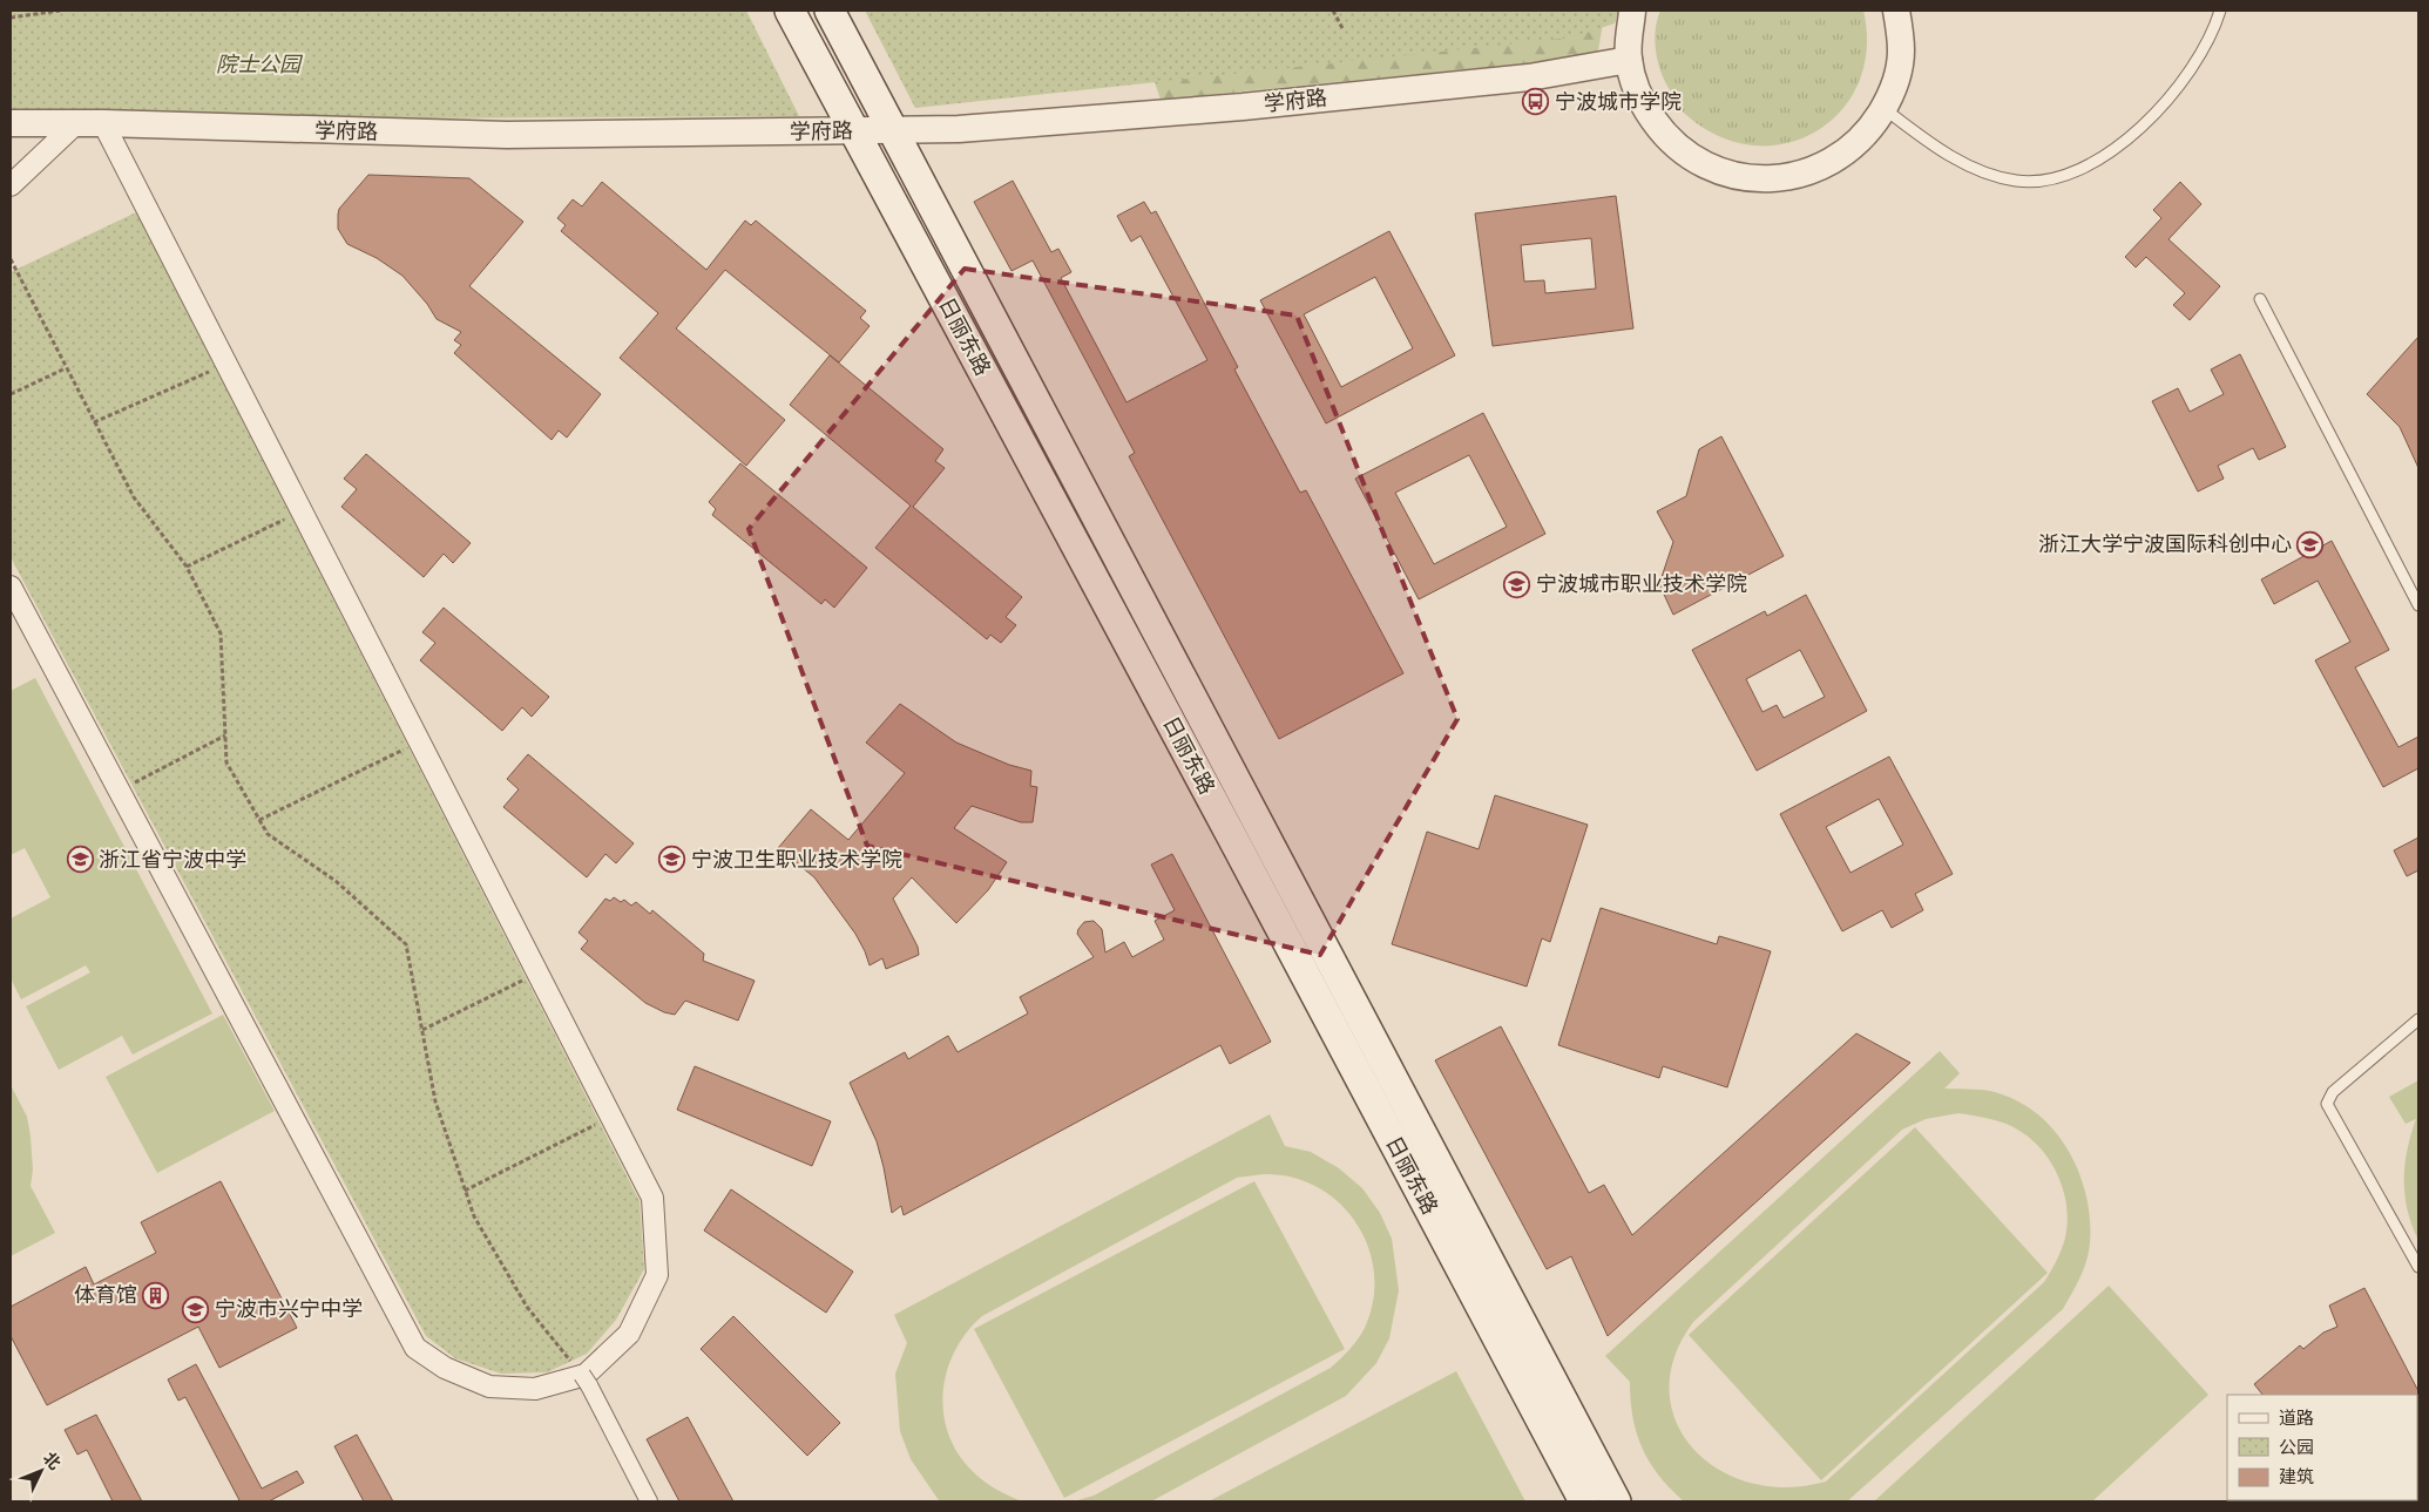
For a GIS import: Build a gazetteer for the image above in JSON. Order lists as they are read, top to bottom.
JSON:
{
  "streets": {
    "main road": ["日丽东路"],
    "street": ["学府路"]
  },
  "crossings": [
    ["学府路", "日丽东路"]
  ],
  "parks": ["院士公园"],
  "places": {
    "bus stop": ["宁波城市学院"],
    "school or university": [
      "浙江大学宁波国际科创中心",
      "宁波城市职业技术学院",
      "浙江省宁波中学",
      "宁波卫生职业技术学院",
      "宁波市兴宁中学"
    ],
    "building": ["体育馆"]
  },
  "legend": ["道路", "公园", "建筑"],
  "north": "top right"
}
